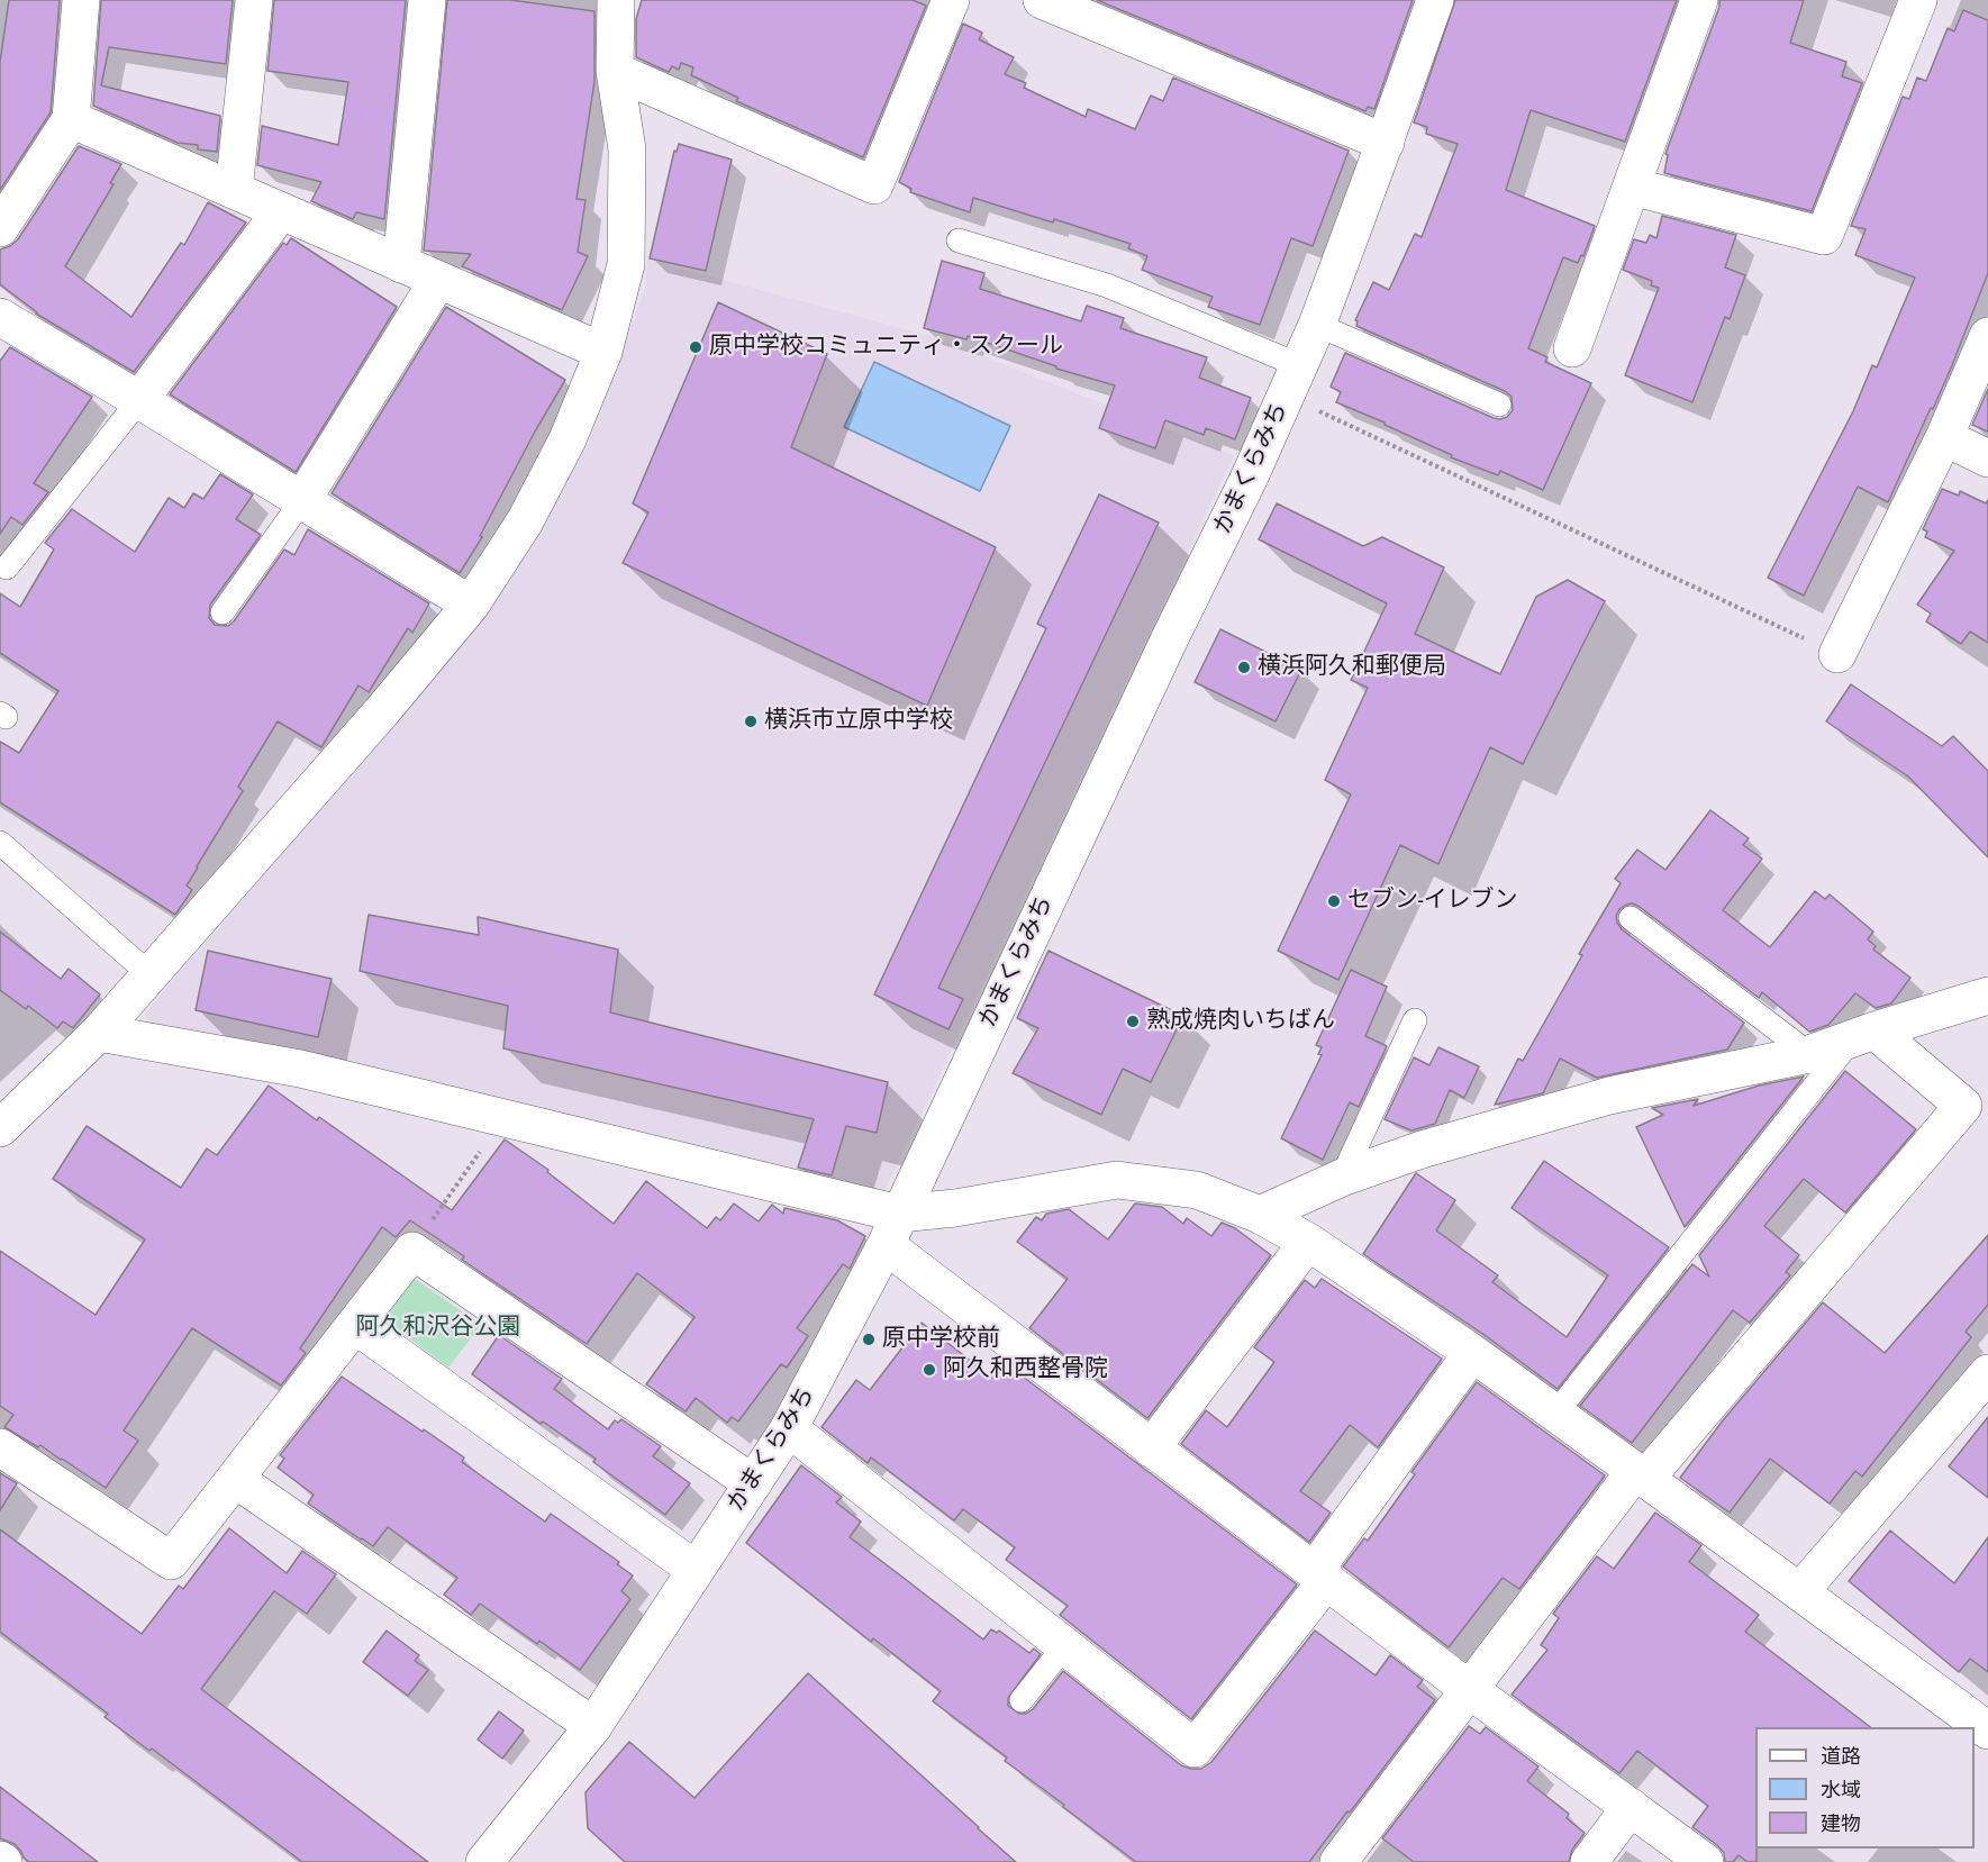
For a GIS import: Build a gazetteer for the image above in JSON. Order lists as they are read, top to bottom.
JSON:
{
  "streets": {
    "street": ["かまくらみち"]
  },
  "parks": ["阿久和沢谷公園"],
  "places": [
    "原中学校コミュニティ・スクール",
    "横浜阿久和郵便局",
    "横浜市立原中学校",
    "セブン-イレブン",
    "熟成焼肉いちばん",
    "原中学校前",
    "阿久和西整骨院"
  ],
  "legend": ["道路", "水域", "建物"]
}
